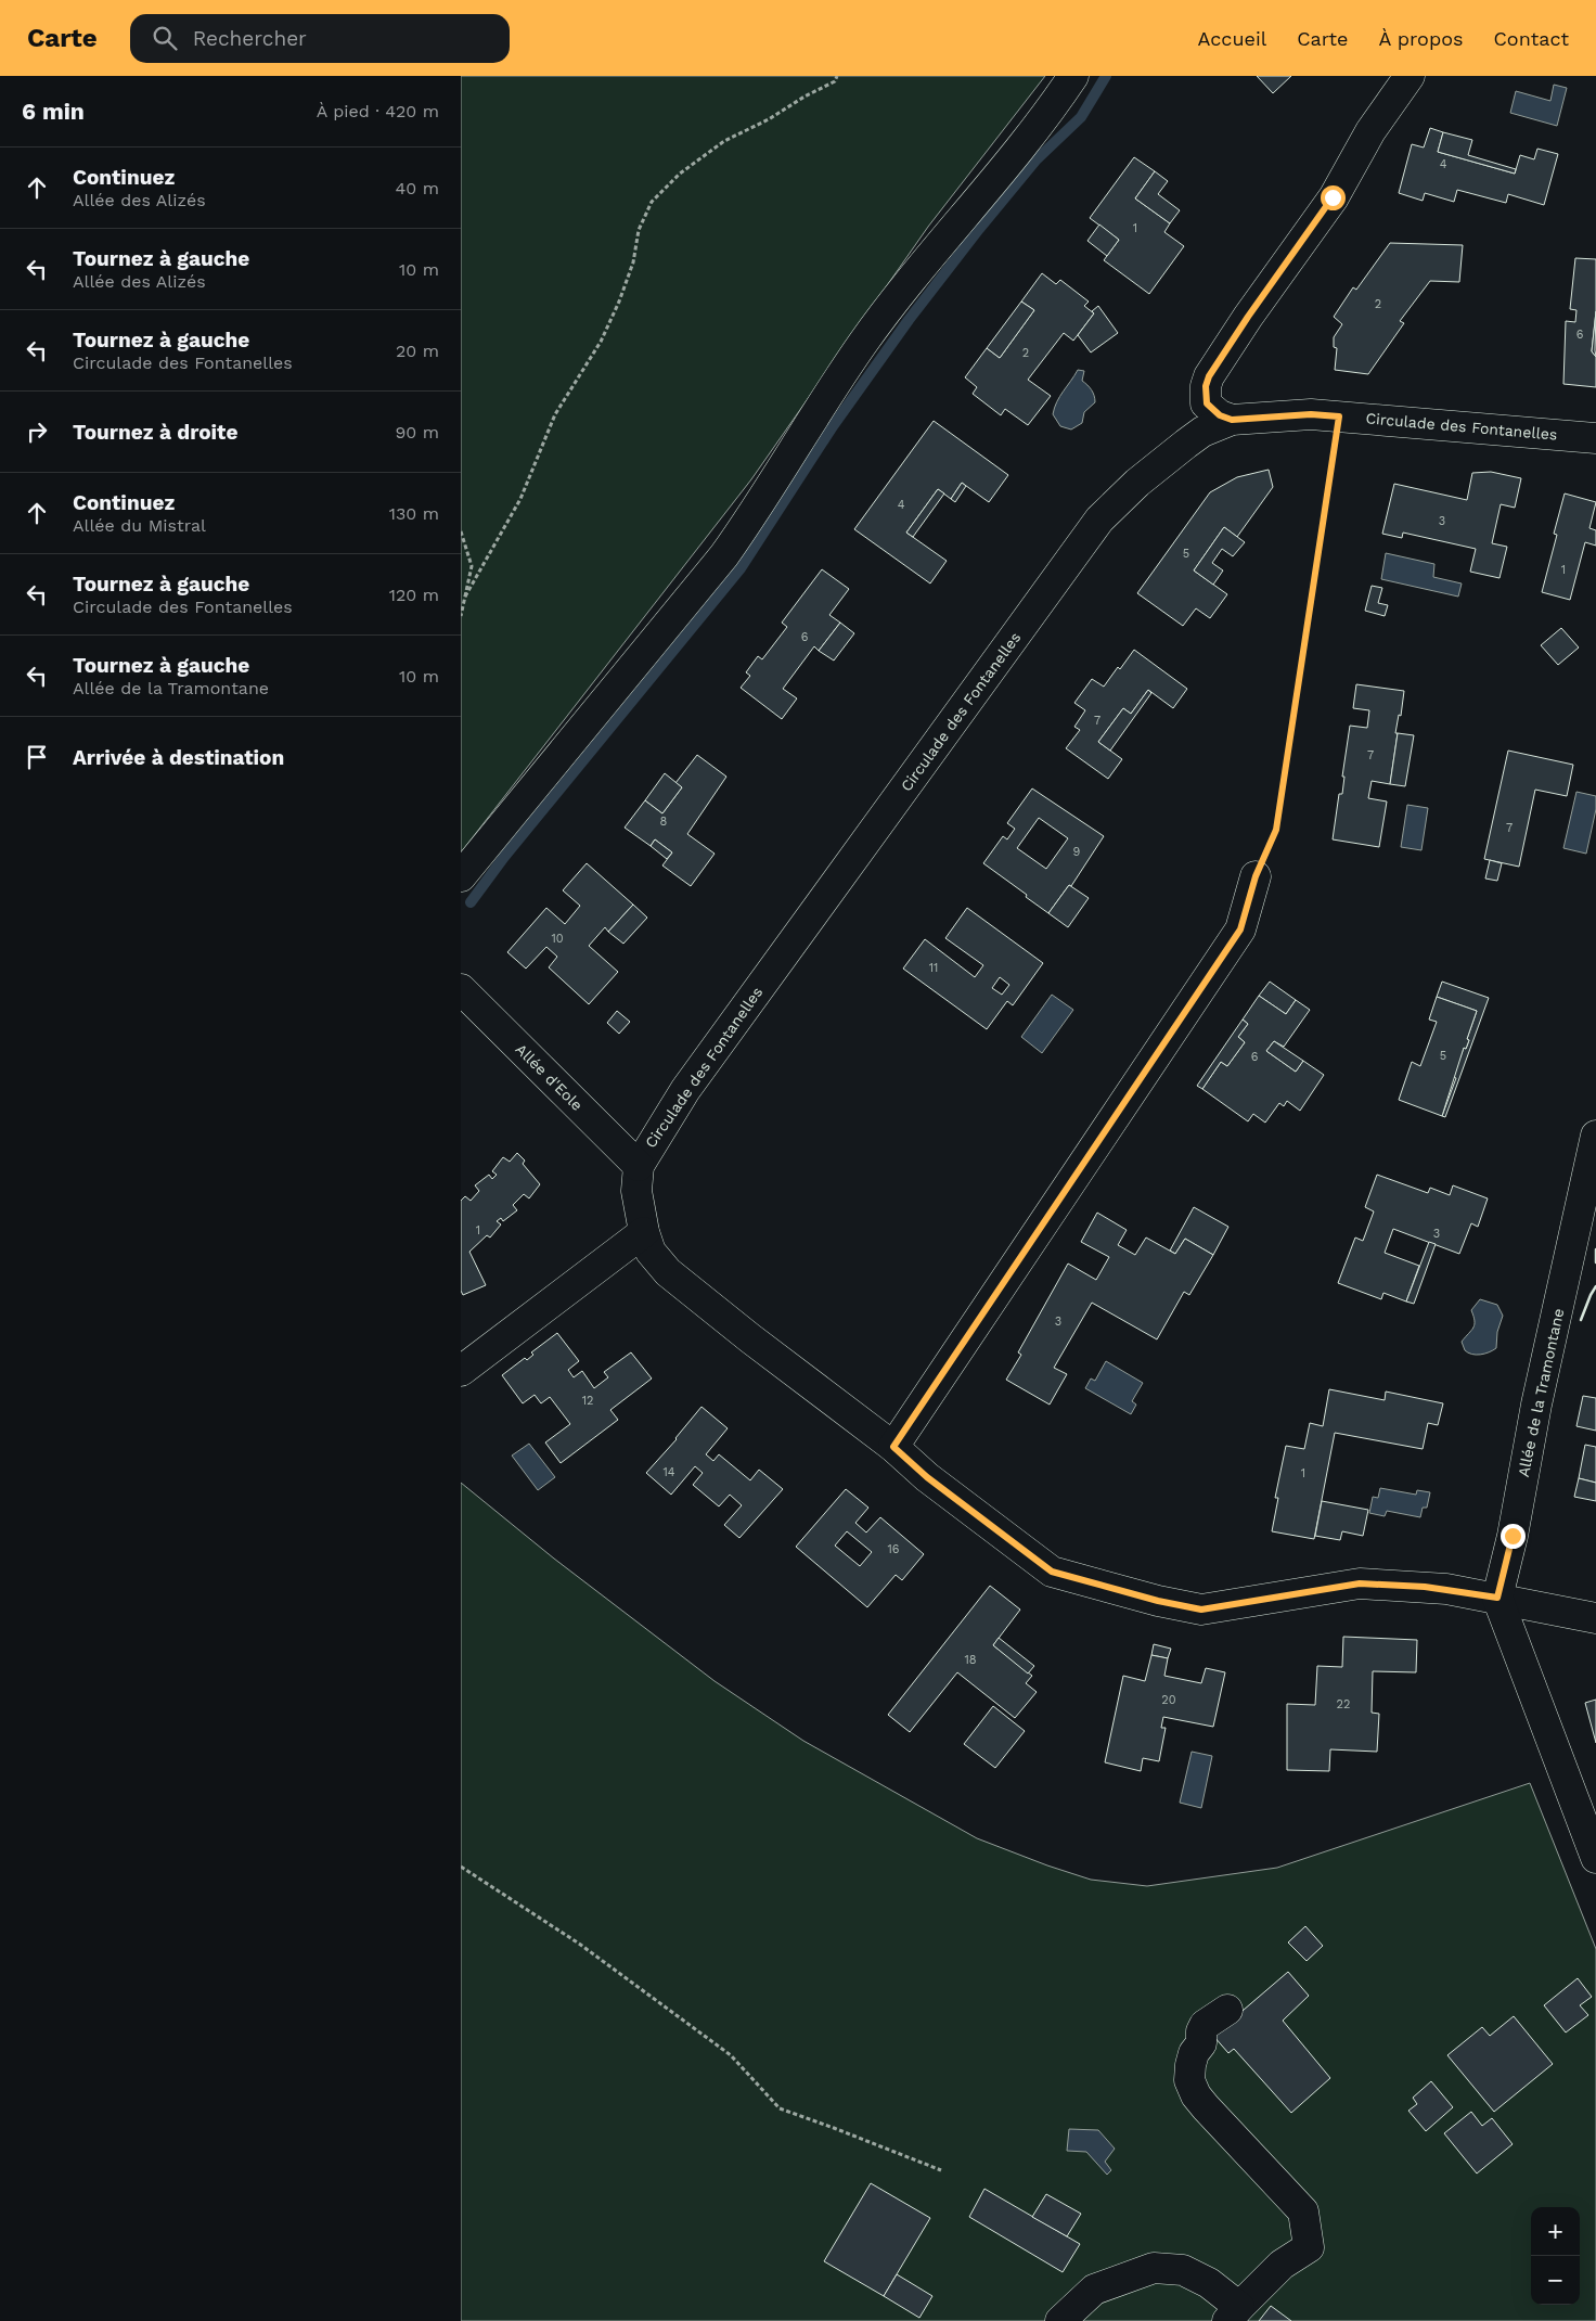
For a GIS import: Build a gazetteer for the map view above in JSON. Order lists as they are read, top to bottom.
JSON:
{
  "streets": {
    "street": ["Circulade des Fontanelles", "Allée d'Eole", "Allée de la Tramontane"]
  },
  "crossings": [
    ["Circulade des Fontanelles", "Allée d'Eole"],
    ["Circulade des Fontanelles", "Allée de la Tramontane"]
  ],
  "house_numbers": [
    "4",
    "1",
    "2",
    "6",
    "2",
    "4",
    "3",
    "5",
    "1",
    "6",
    "7",
    "7",
    "8",
    "7",
    "9",
    "10",
    "11",
    "5",
    "6",
    "1",
    "3",
    "3",
    "12",
    "14",
    "1",
    "16",
    "18",
    "20",
    "22"
  ],
  "page": {
    "header": "Carte",
    "search": "Rechercher",
    "nav": [
      "Accueil",
      "Carte",
      "À propos",
      "Contact"
    ],
    "heading": ["6 min", "À pied · 420 m"],
    "list": [
      ["Continuez", "Allée des Alizés", "40 m"],
      ["Tournez à gauche", "Allée des Alizés", "10 m"],
      ["Tournez à gauche", "Circulade des Fontanelles", "20 m"],
      ["Tournez à droite", "90 m"],
      ["Continuez", "Allée du Mistral", "130 m"],
      ["Tournez à gauche", "Circulade des Fontanelles", "120 m"],
      ["Tournez à gauche", "Allée de la Tramontane", "10 m"],
      "Arrivée à destination"
    ],
    "map_buttons": ["+", "−"]
  }
}
